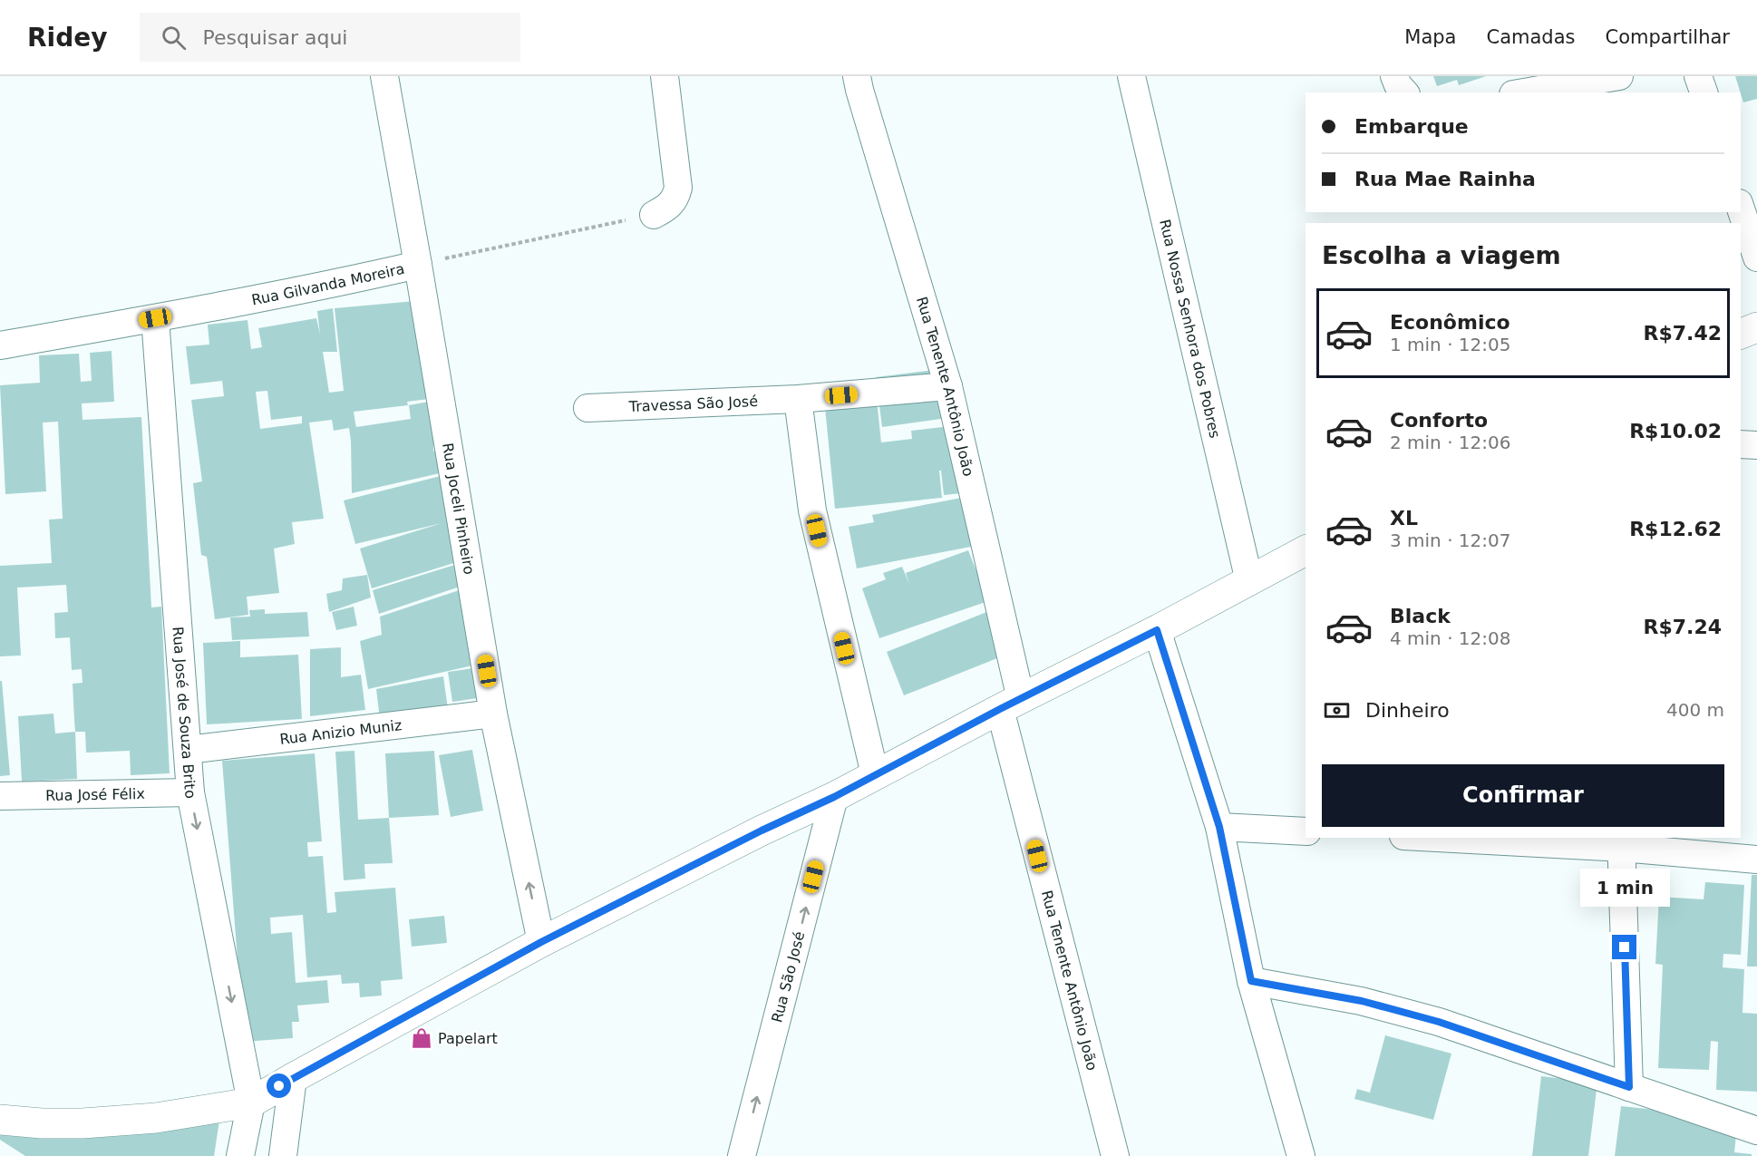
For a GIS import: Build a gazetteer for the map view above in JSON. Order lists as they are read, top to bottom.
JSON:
{
  "streets": {
    "street": [
      "Rua Gilvanda Moreira",
      "Rua Nossa Senhora dos Pobres",
      "Rua Tenente Antônio João",
      "Travessa São José",
      "Rua Joceli Pinheiro",
      "Rua José de Souza Brito",
      "Rua Anizio Muniz",
      "Rua José Félix",
      "Rua São José"
    ]
  },
  "crossings": [
    ["Rua Gilvanda Moreira", "Rua Joceli Pinheiro"],
    ["Rua Gilvanda Moreira", "Rua José de Souza Brito"],
    ["Rua Tenente Antônio João", "Travessa São José"],
    ["Rua Joceli Pinheiro", "Rua Anizio Muniz"],
    ["Rua José de Souza Brito", "Rua Anizio Muniz"],
    ["Rua José de Souza Brito", "Rua José Félix"]
  ],
  "one_way": ["Rua José de Souza Brito", "Rua São José"],
  "places": {
    "shop": ["Papelart"]
  },
  "page": {
    "header": "Ridey",
    "search": "Pesquisar aqui",
    "nav": ["Mapa", "Camadas", "Compartilhar"],
    "banner": ["Embarque", "Rua Mae Rainha"],
    "heading": "Escolha a viagem",
    "list": [
      {
        "name": "Econômico",
        "note": "1 min · 12:05",
        "value": "R$7.42"
      },
      {
        "name": "Conforto",
        "note": "2 min · 12:06",
        "value": "R$10.02"
      },
      {
        "name": "XL",
        "note": "3 min · 12:07",
        "value": "R$12.62"
      },
      {
        "name": "Black",
        "note": "4 min · 12:08",
        "value": "R$7.24"
      }
    ],
    "pay": ["Dinheiro", "400 m"],
    "buttons": "Confirmar",
    "bubble": "1 min"
  }
}
